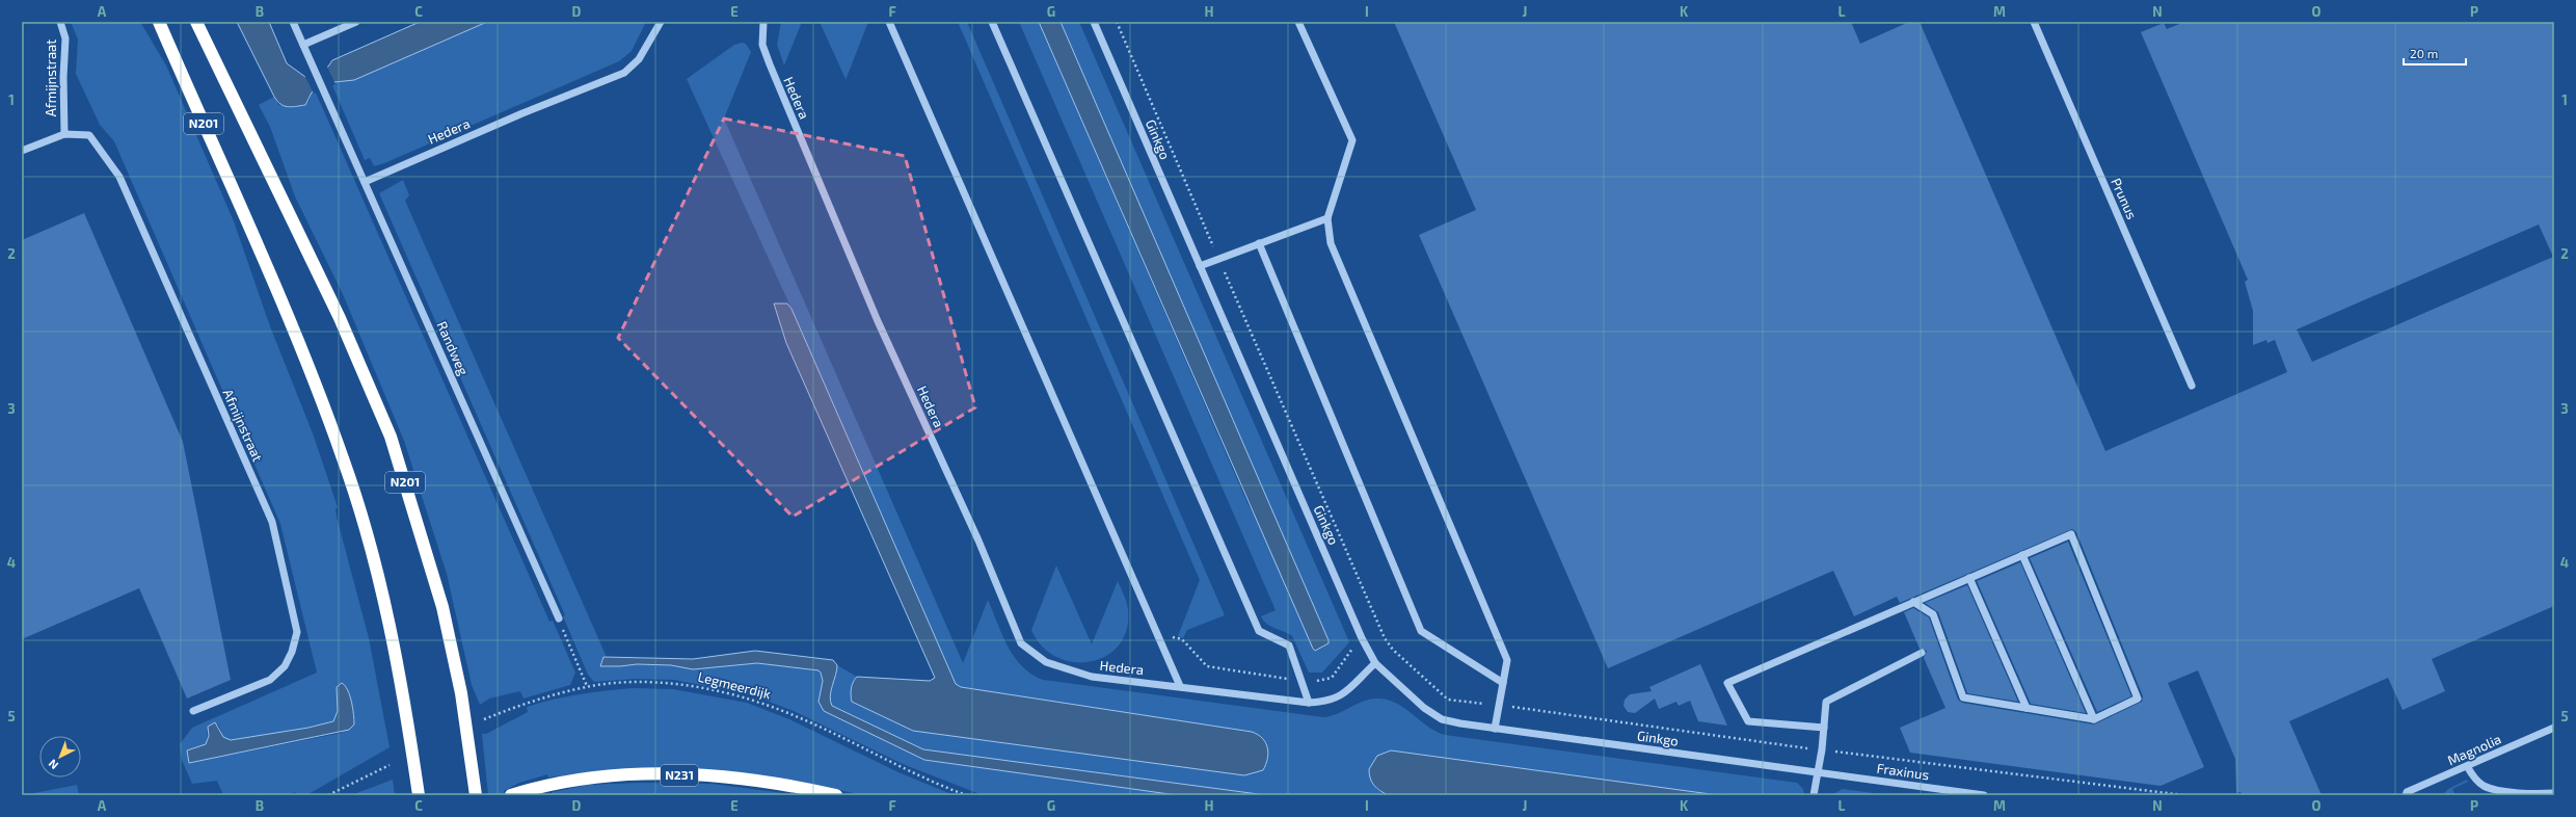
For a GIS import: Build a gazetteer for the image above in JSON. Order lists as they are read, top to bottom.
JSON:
{
  "streets": {
    "highway": ["N201", "N231"],
    "street": [
      "Afmijnstraat",
      "Hedera",
      "Ginkgo",
      "Prunus",
      "Randweg",
      "Magnolia",
      "Fraxinus"
    ],
    "path": ["Legmeerdijk"]
  },
  "crossings": [
    ["Hedera", "Ginkgo"],
    ["Hedera", "Randweg"],
    ["Ginkgo", "Fraxinus"]
  ],
  "scale_bar": "20 m",
  "north": "bottom left",
  "grid": {
    "columns": [
      "A",
      "B",
      "C",
      "D",
      "E",
      "F",
      "G",
      "H",
      "I",
      "J",
      "K",
      "L",
      "M",
      "N",
      "O",
      "P"
    ],
    "rows": [
      "1",
      "2",
      "3",
      "4",
      "5"
    ]
  }
}
